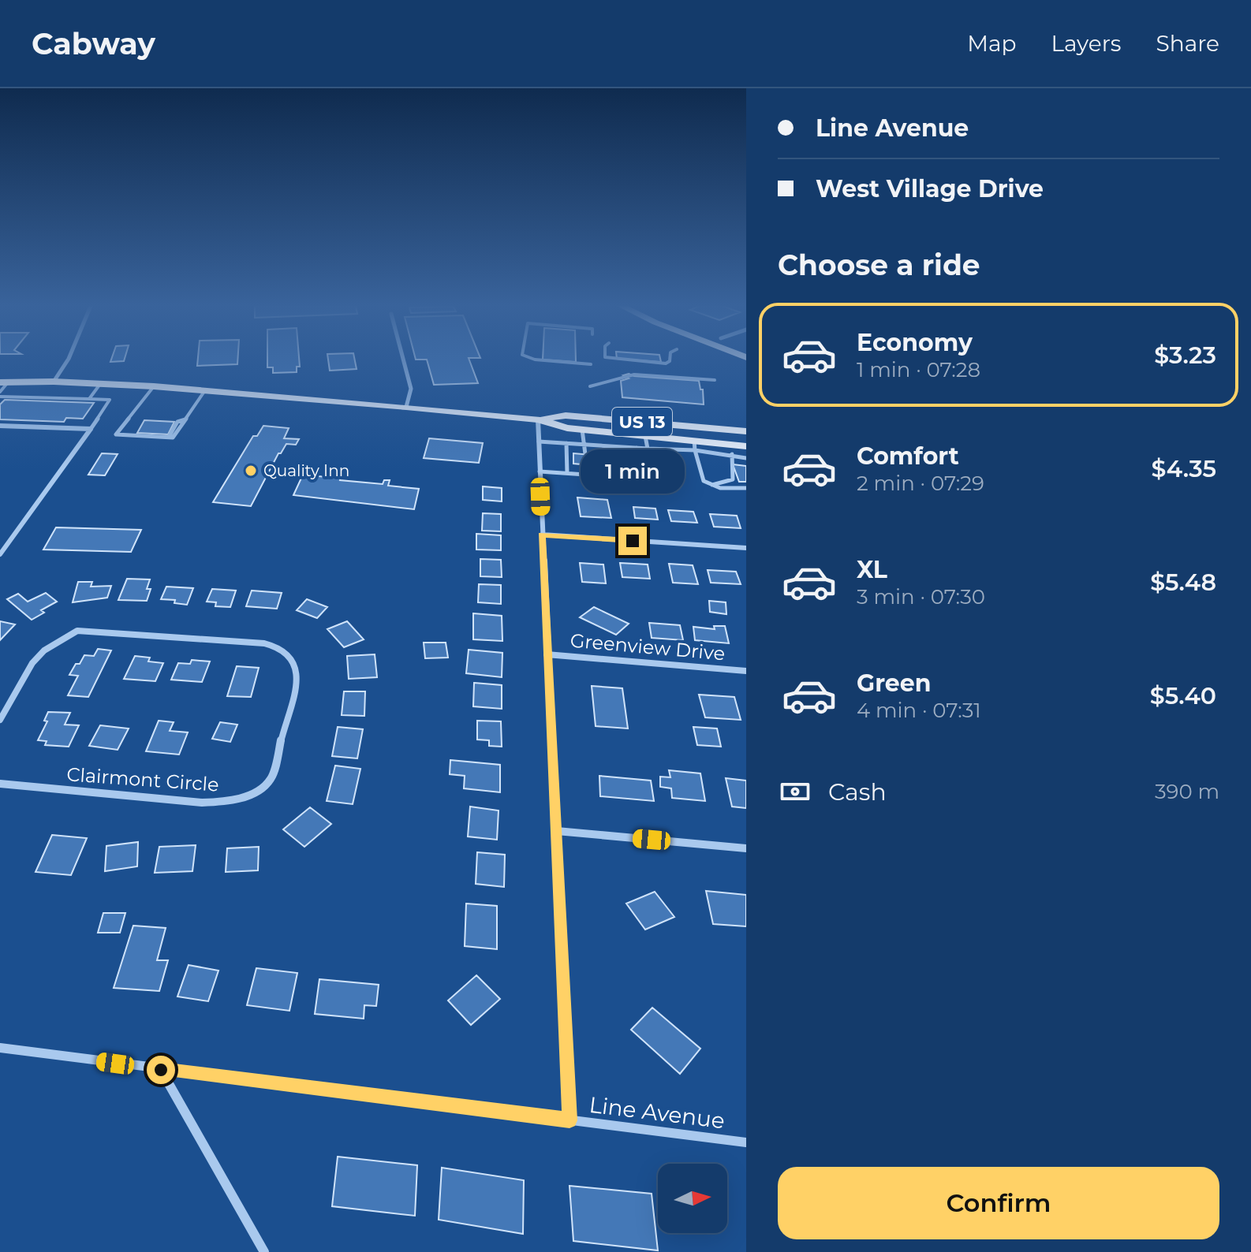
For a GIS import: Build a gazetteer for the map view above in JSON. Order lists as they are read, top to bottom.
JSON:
{
  "streets": {
    "main road": ["US 13"],
    "street": ["Greenview Drive", "Clairmont Circle", "Line Avenue"]
  },
  "places": ["Quality Inn"],
  "north": "right",
  "page": {
    "header": "Cabway",
    "nav": ["Map", "Layers", "Share"],
    "banner": ["Line Avenue", "West Village Drive"],
    "heading": "Choose a ride",
    "list": [
      {
        "name": "Economy",
        "note": "1 min · 07:28",
        "value": "$3.23"
      },
      {
        "name": "Comfort",
        "note": "2 min · 07:29",
        "value": "$4.35"
      },
      {
        "name": "XL",
        "note": "3 min · 07:30",
        "value": "$5.48"
      },
      {
        "name": "Green",
        "note": "4 min · 07:31",
        "value": "$5.40"
      }
    ],
    "bubble": "1 min",
    "pay": ["Cash", "390 m"],
    "buttons": "Confirm"
  }
}
